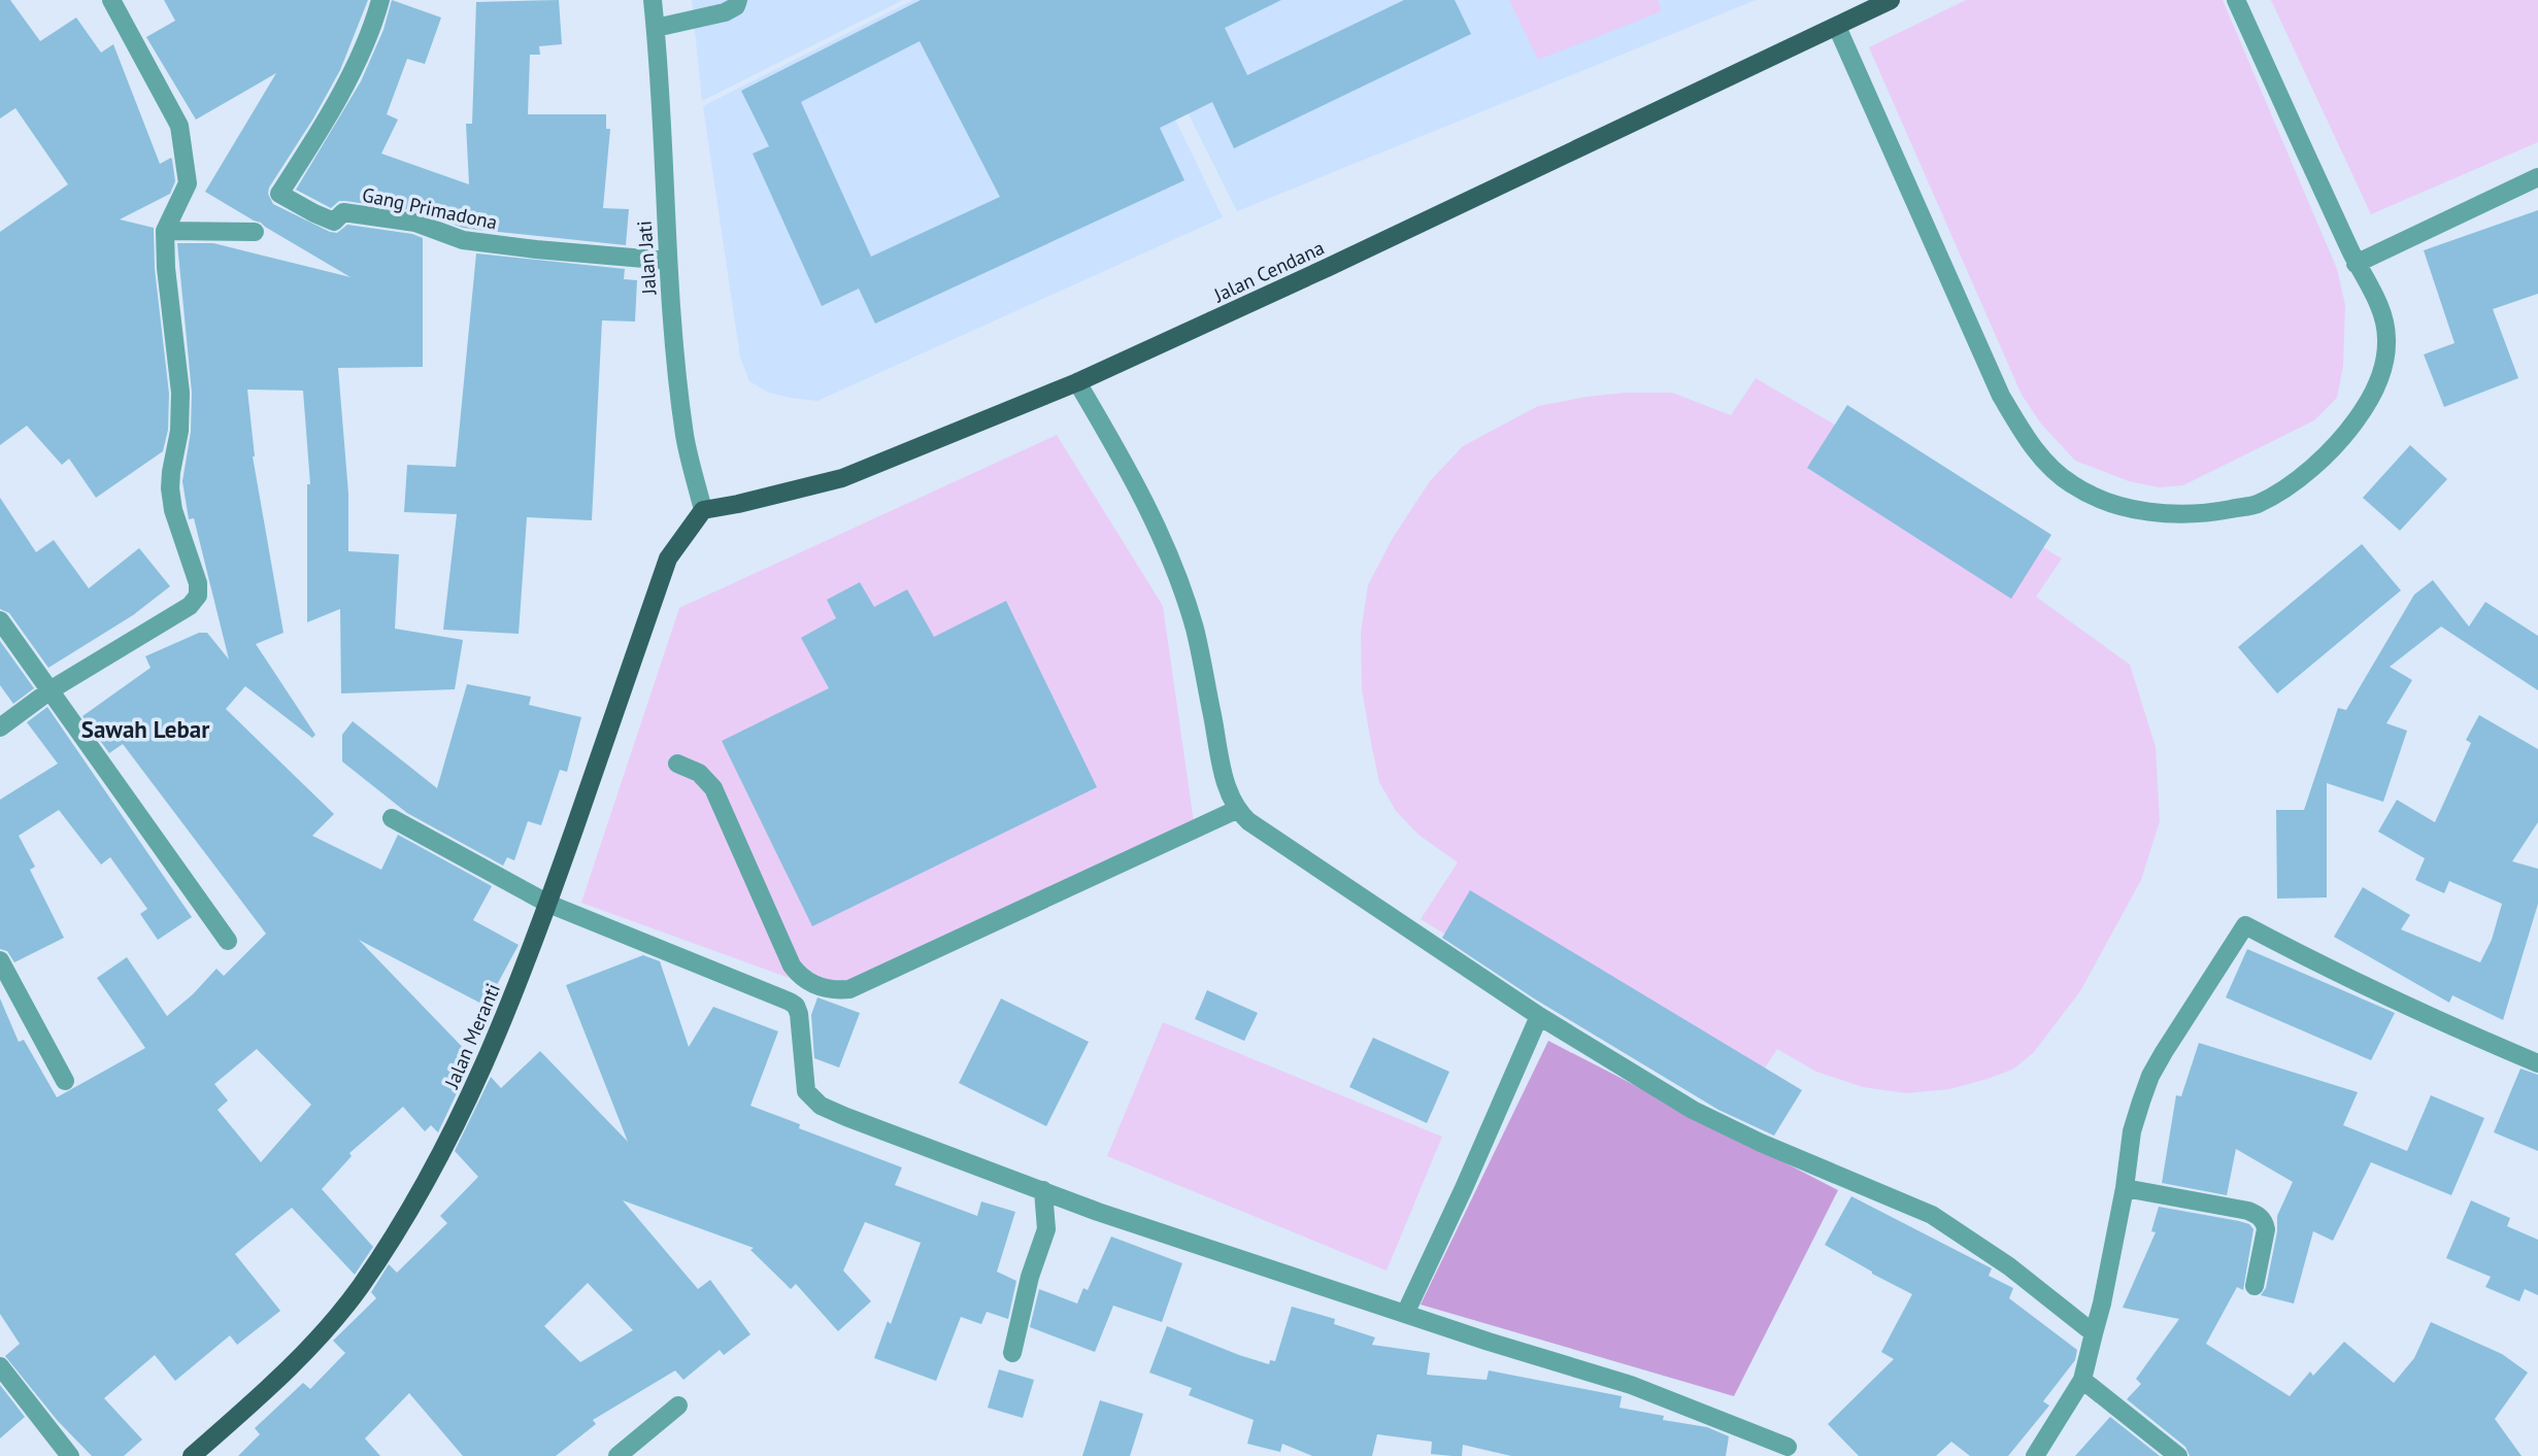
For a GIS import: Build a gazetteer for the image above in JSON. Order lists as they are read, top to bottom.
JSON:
{
  "streets": {
    "main road": ["Jalan Cendana", "Jalan Meranti"],
    "street": ["Gang Primadona", "Jalan Jati"]
  },
  "crossings": [
    ["Gang Primadona", "Jalan Jati"],
    ["Jalan Jati", "Jalan Cendana"],
    ["Jalan Jati", "Jalan Meranti"],
    ["Jalan Cendana", "Jalan Meranti"]
  ],
  "districts": ["Sawah Lebar"]
}
